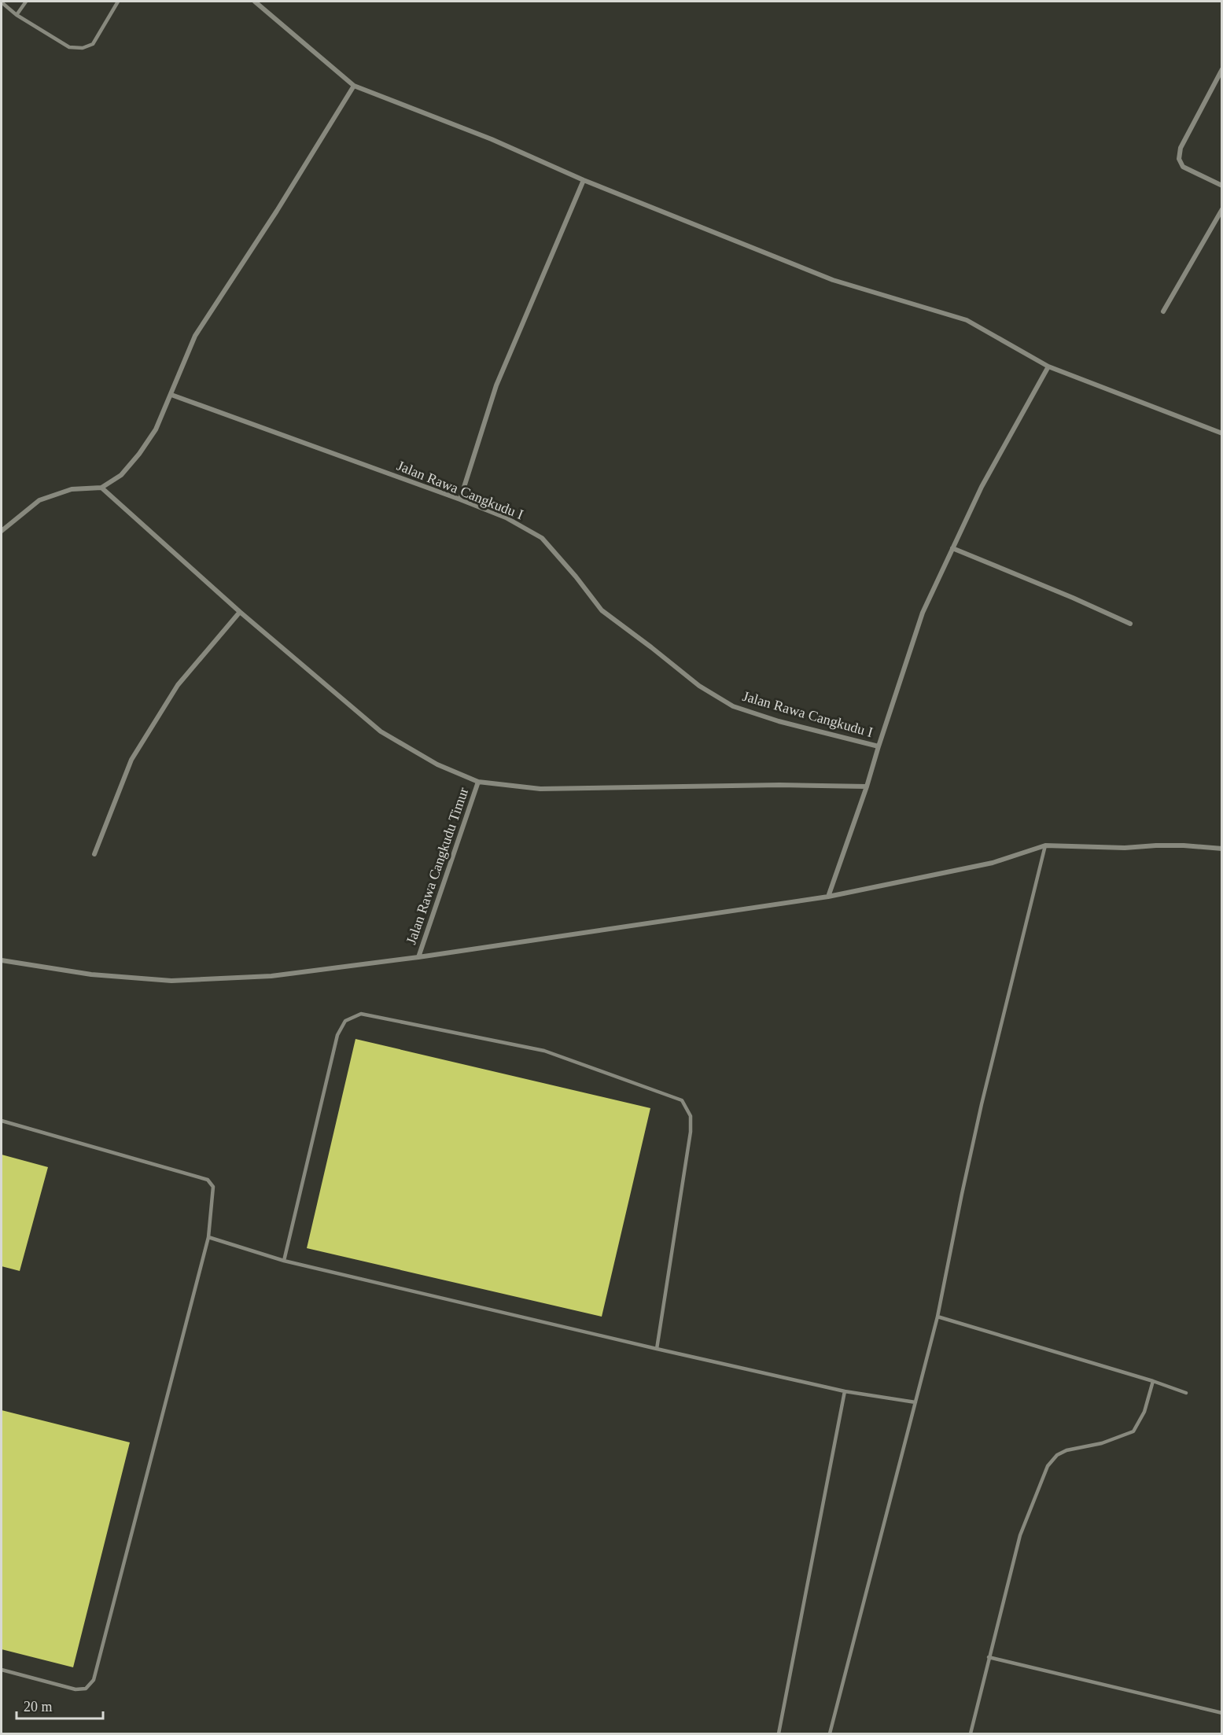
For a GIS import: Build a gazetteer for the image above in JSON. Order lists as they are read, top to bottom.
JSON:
{
  "streets": {
    "street": ["Jalan Rawa Cangkudu I", "Jalan Rawa Cangkudu Timur"]
  },
  "scale_bar": "20 m"
}
